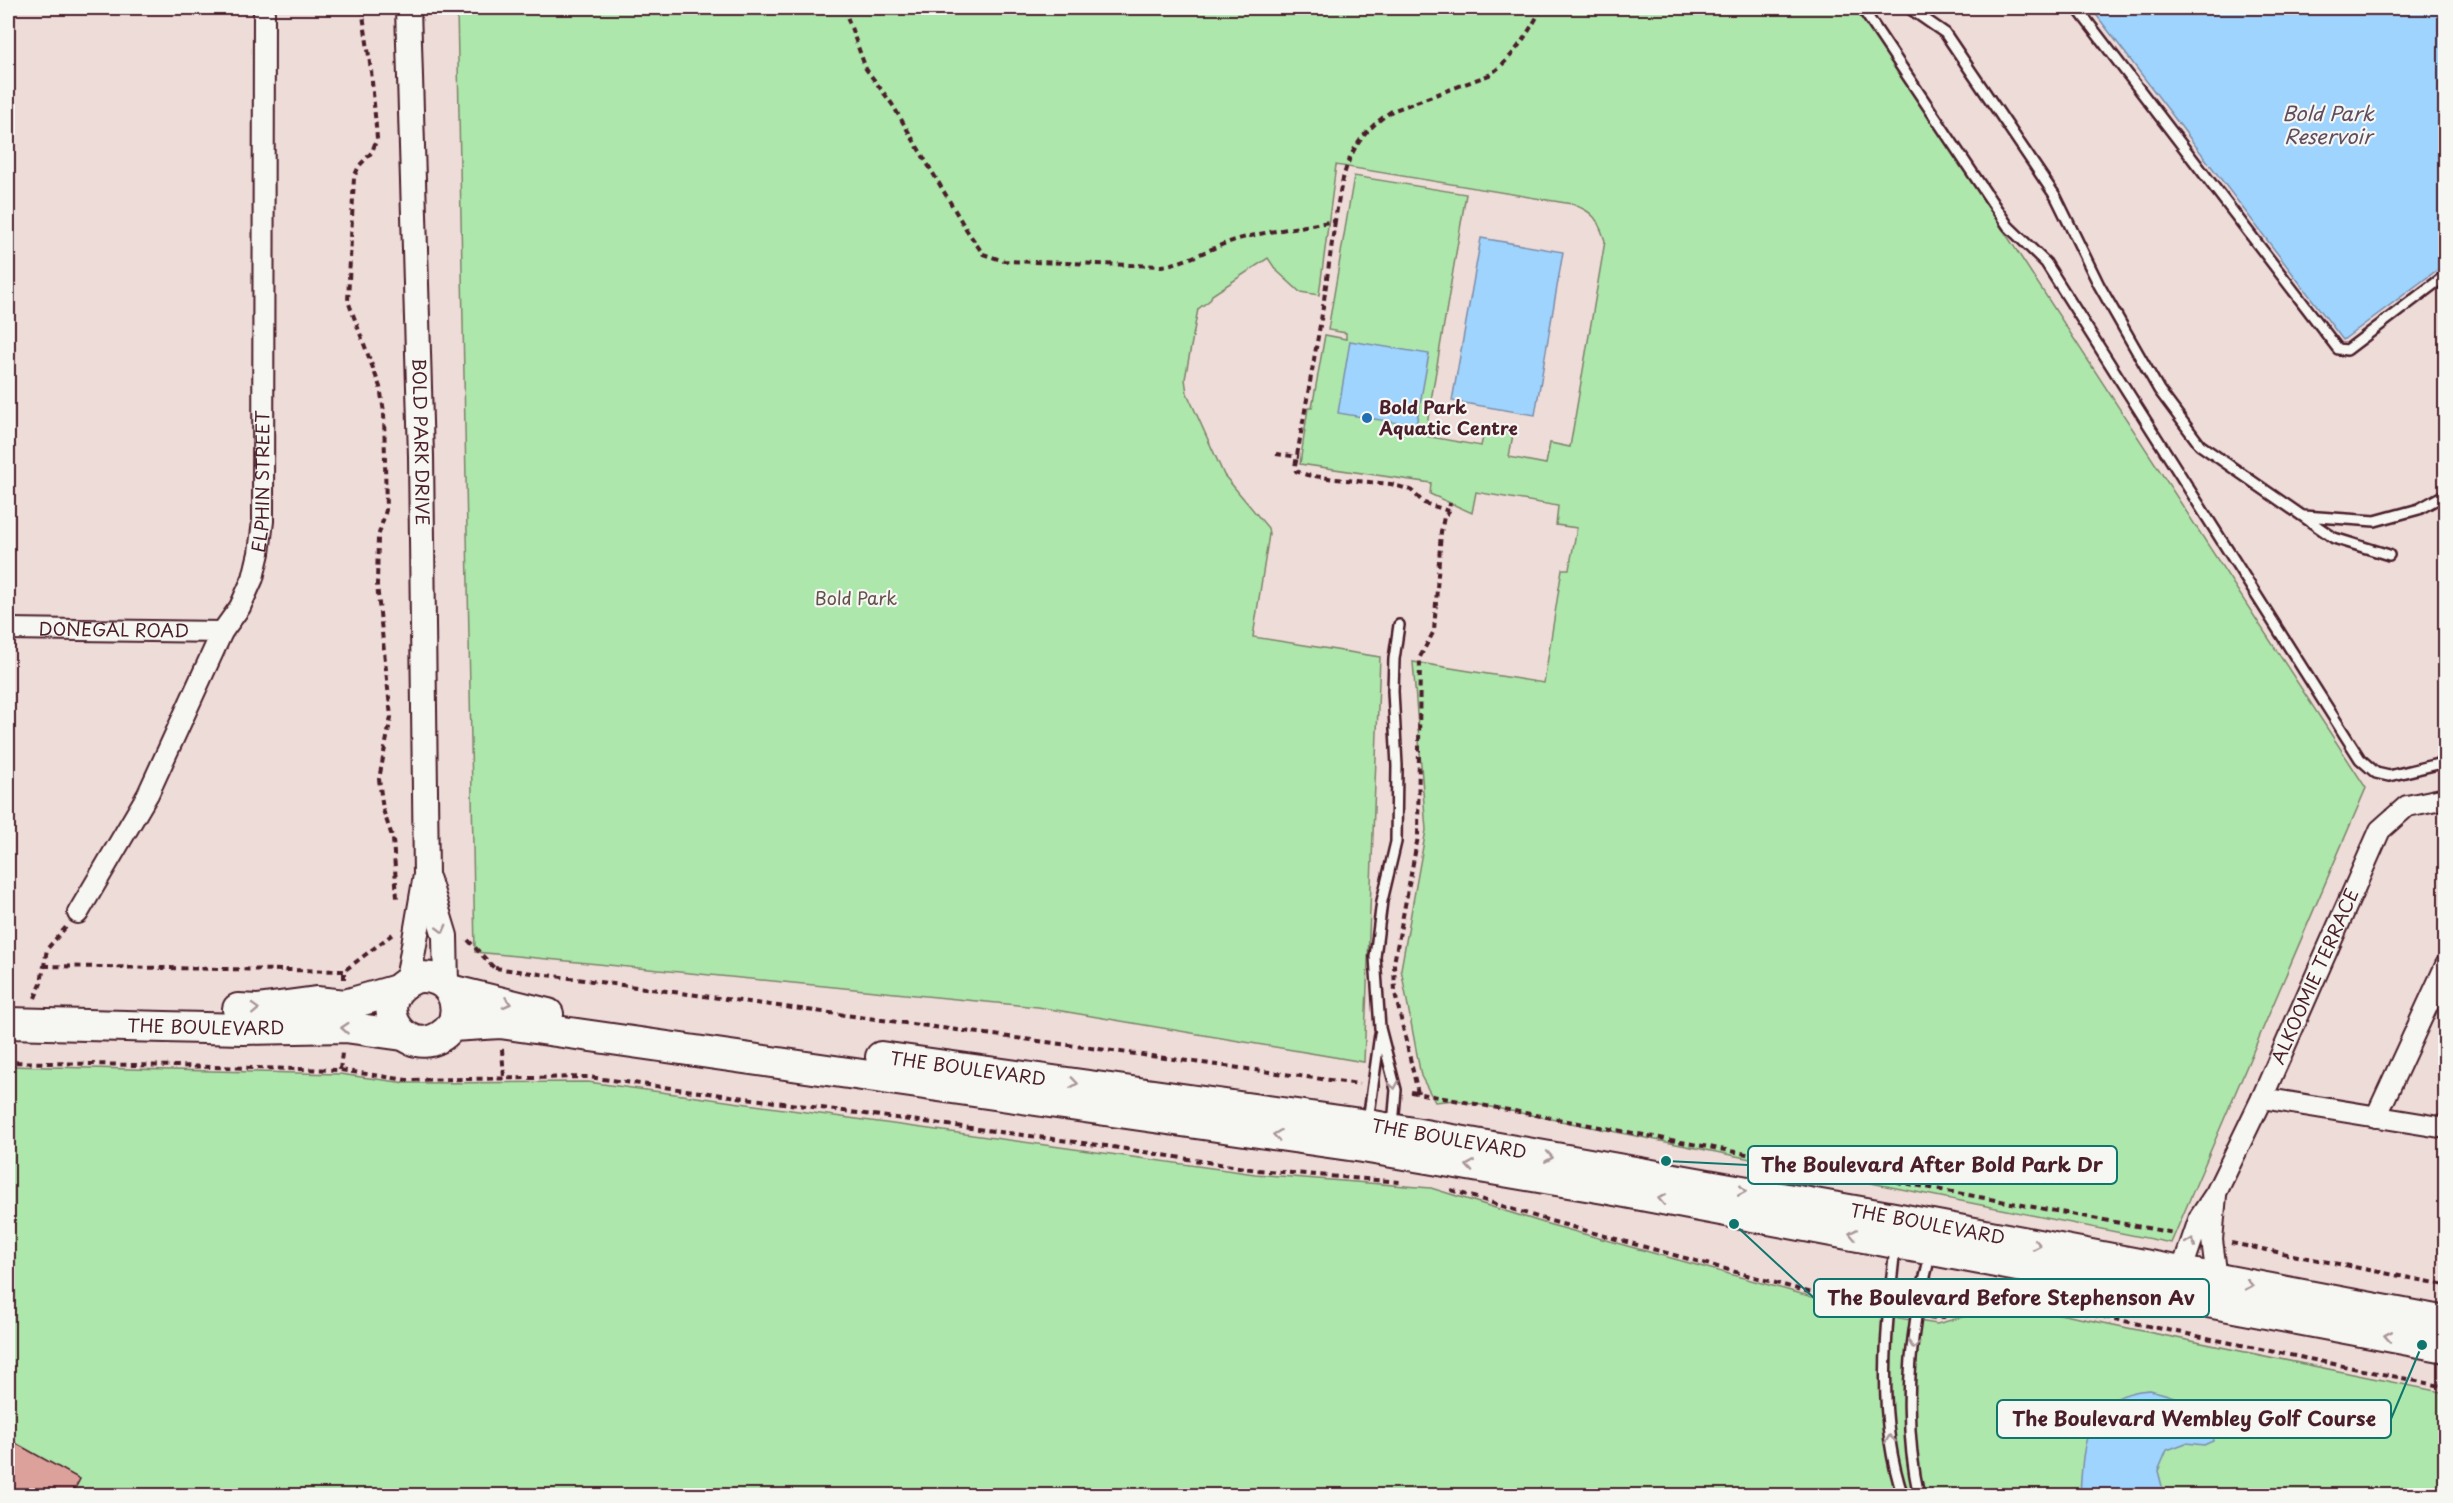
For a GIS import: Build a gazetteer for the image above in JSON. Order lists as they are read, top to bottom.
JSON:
{
  "streets": {
    "main road": ["THE BOULEVARD"],
    "street": [
      "BOLD PARK DRIVE",
      "ELPHIN STREET",
      "DONEGAL ROAD",
      "ALKOOMIE TERRACE"
    ]
  },
  "crossings": [
    ["BOLD PARK DRIVE", "THE BOULEVARD"],
    ["ELPHIN STREET", "DONEGAL ROAD"],
    ["ALKOOMIE TERRACE", "THE BOULEVARD"]
  ],
  "water": ["Bold Park Reservoir"],
  "parks": ["Bold Park"],
  "places": [
    "Bold Park Aquatic Centre",
    "The Boulevard After Bold Park Dr",
    "The Boulevard Before Stephenson Av",
    "The Boulevard Wembley Golf Course"
  ]
}
